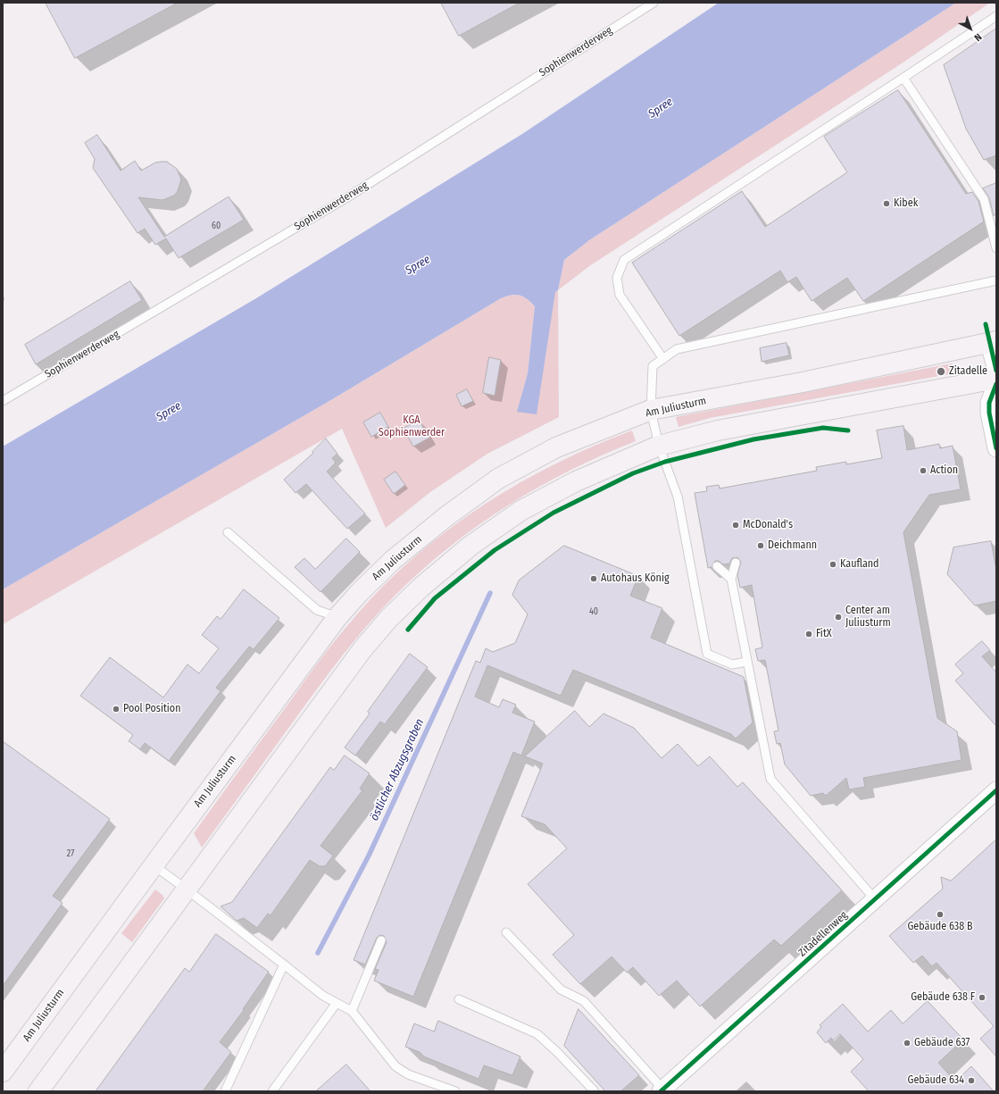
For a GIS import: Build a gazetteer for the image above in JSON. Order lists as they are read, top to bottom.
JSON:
{
  "streets": {
    "main road": ["Am Juliusturm"],
    "street": ["Zitadellenweg"],
    "lane": ["Sophienwerderweg"]
  },
  "water": ["Spree", "östlicher Abzugsgraben"],
  "parks": ["KGA Sophienwerder"],
  "places": [
    "Kibek",
    "Zitadelle",
    "Action",
    "McDonald's",
    "Deichmann",
    "Kaufland",
    "Autohaus König",
    "Center am Juliusturm",
    "FitX",
    "Pool Position",
    "Gebäude 638 B",
    "Gebäude 638 F",
    "Gebäude 637",
    "Gebäude 634"
  ],
  "house_numbers": ["60", "40", "27"],
  "north": "bottom right"
}
